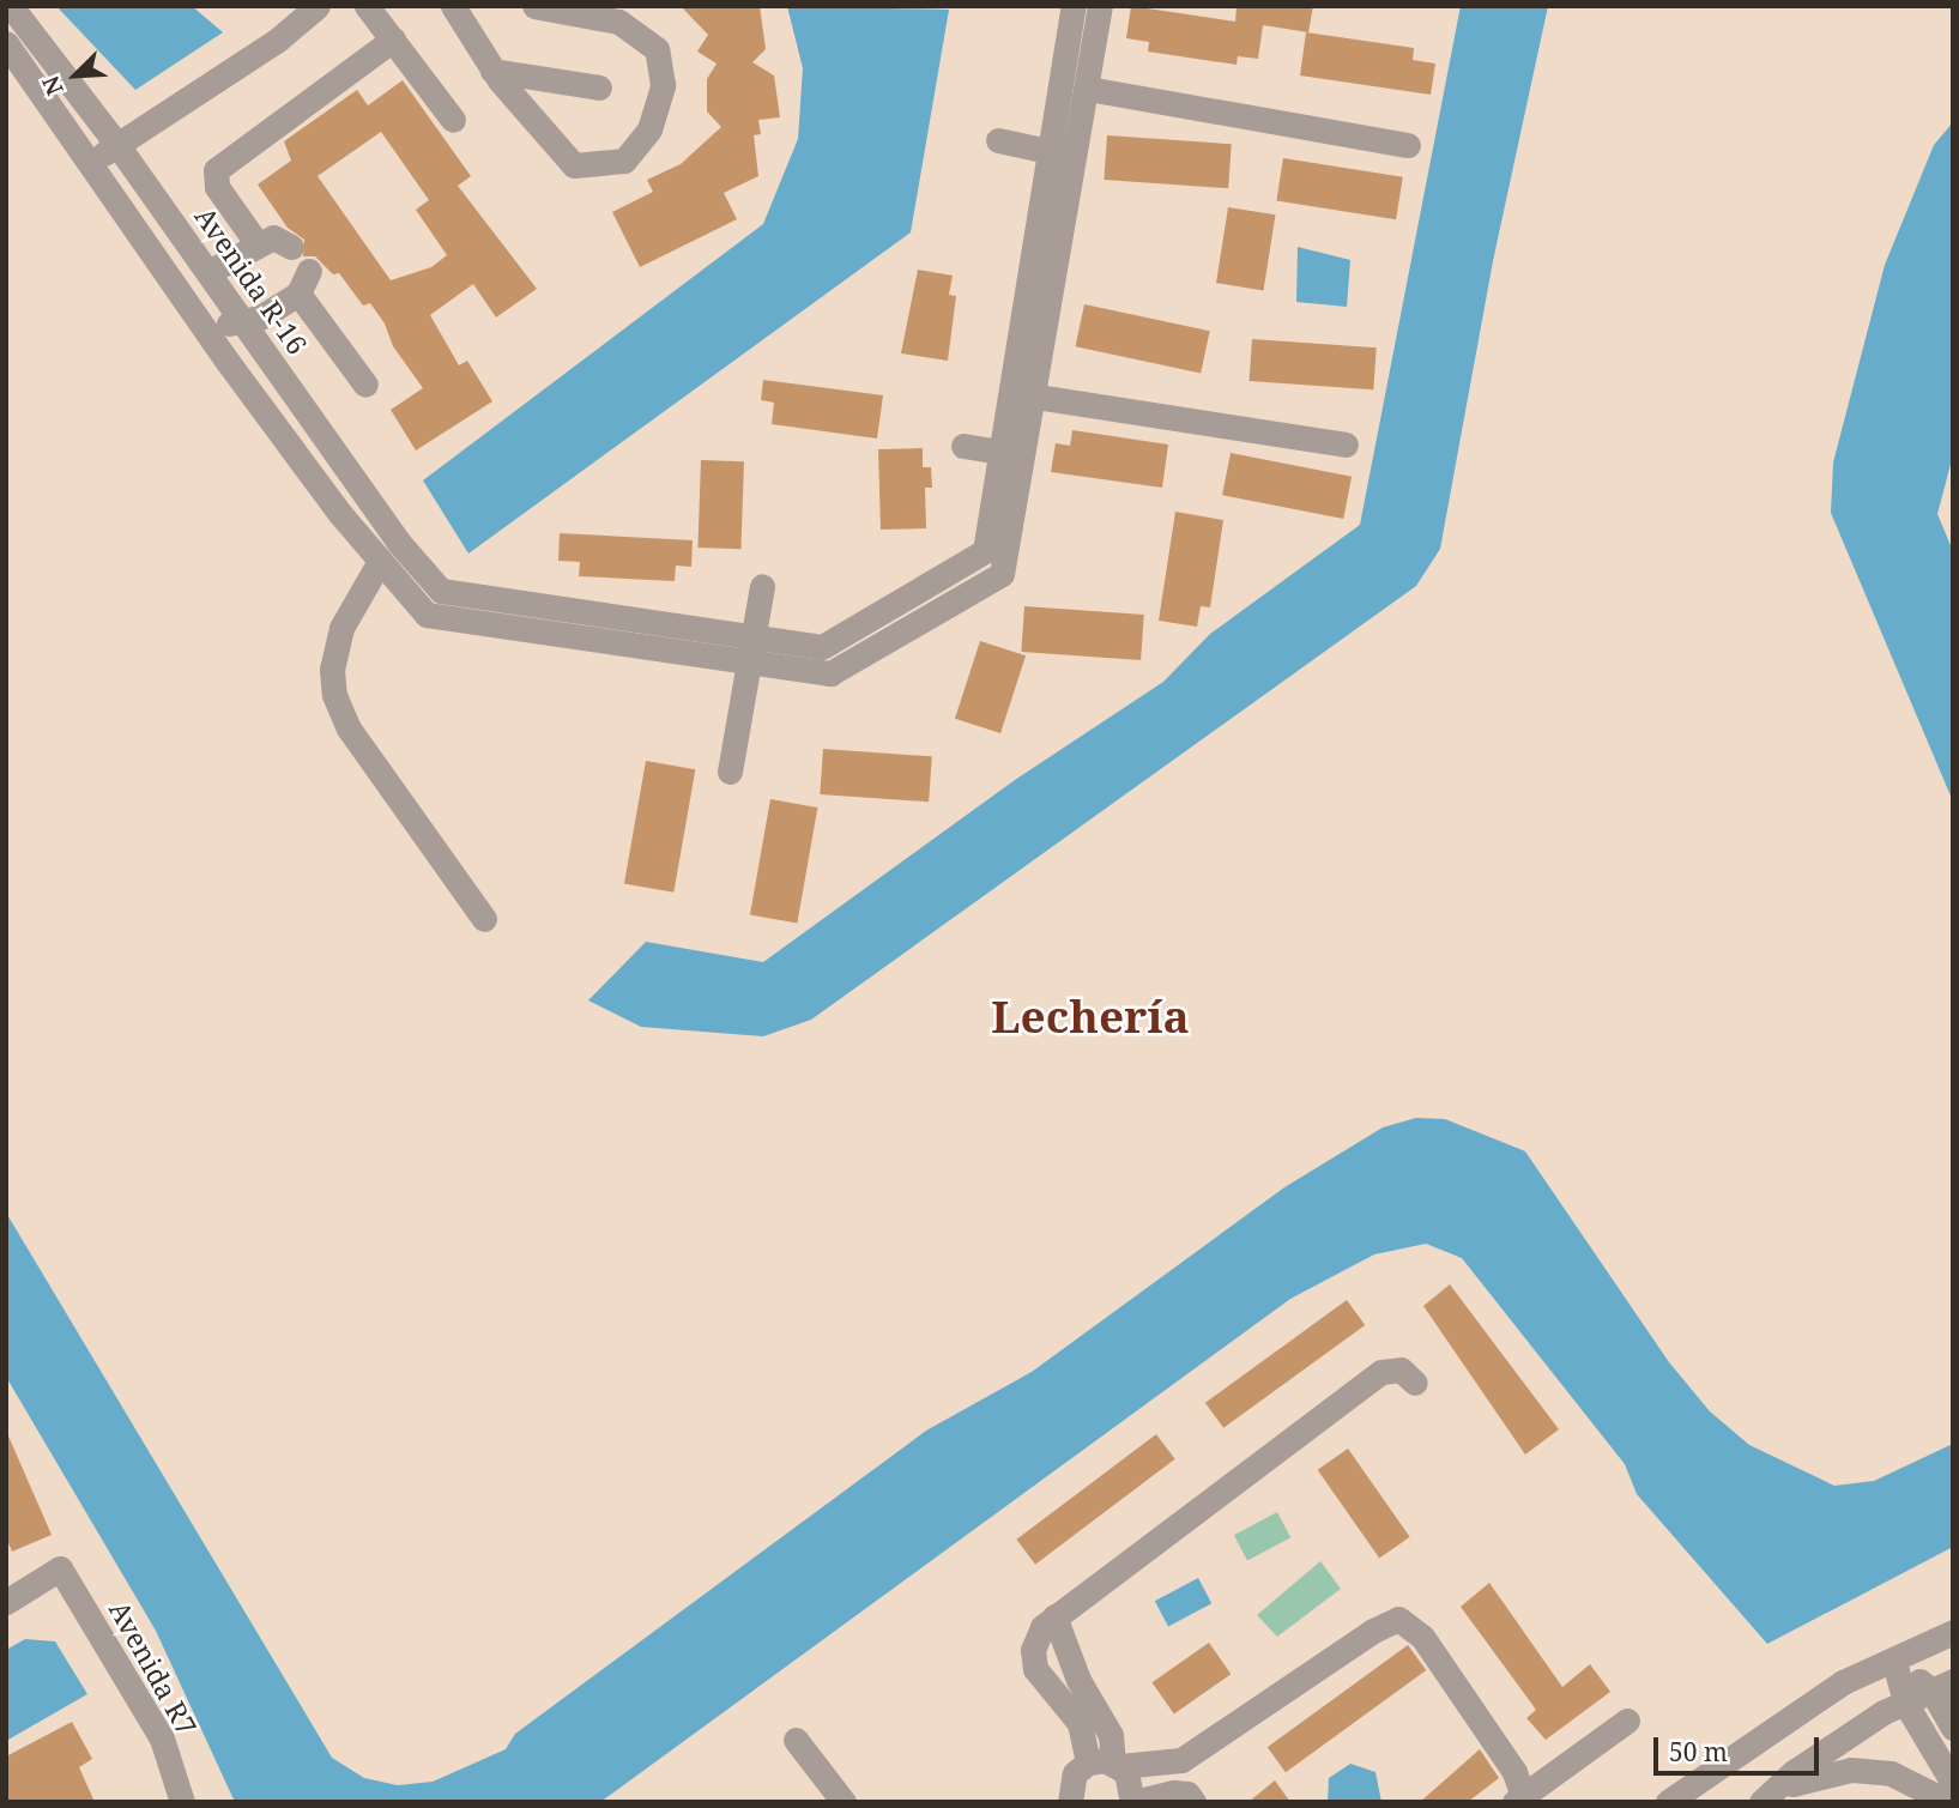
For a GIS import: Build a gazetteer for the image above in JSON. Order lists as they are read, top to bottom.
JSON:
{
  "streets": {
    "street": ["Avenida R-16", "Avenida R7"]
  },
  "districts": ["Lechería"],
  "scale_bar": "50 m",
  "north": "bottom left"
}
